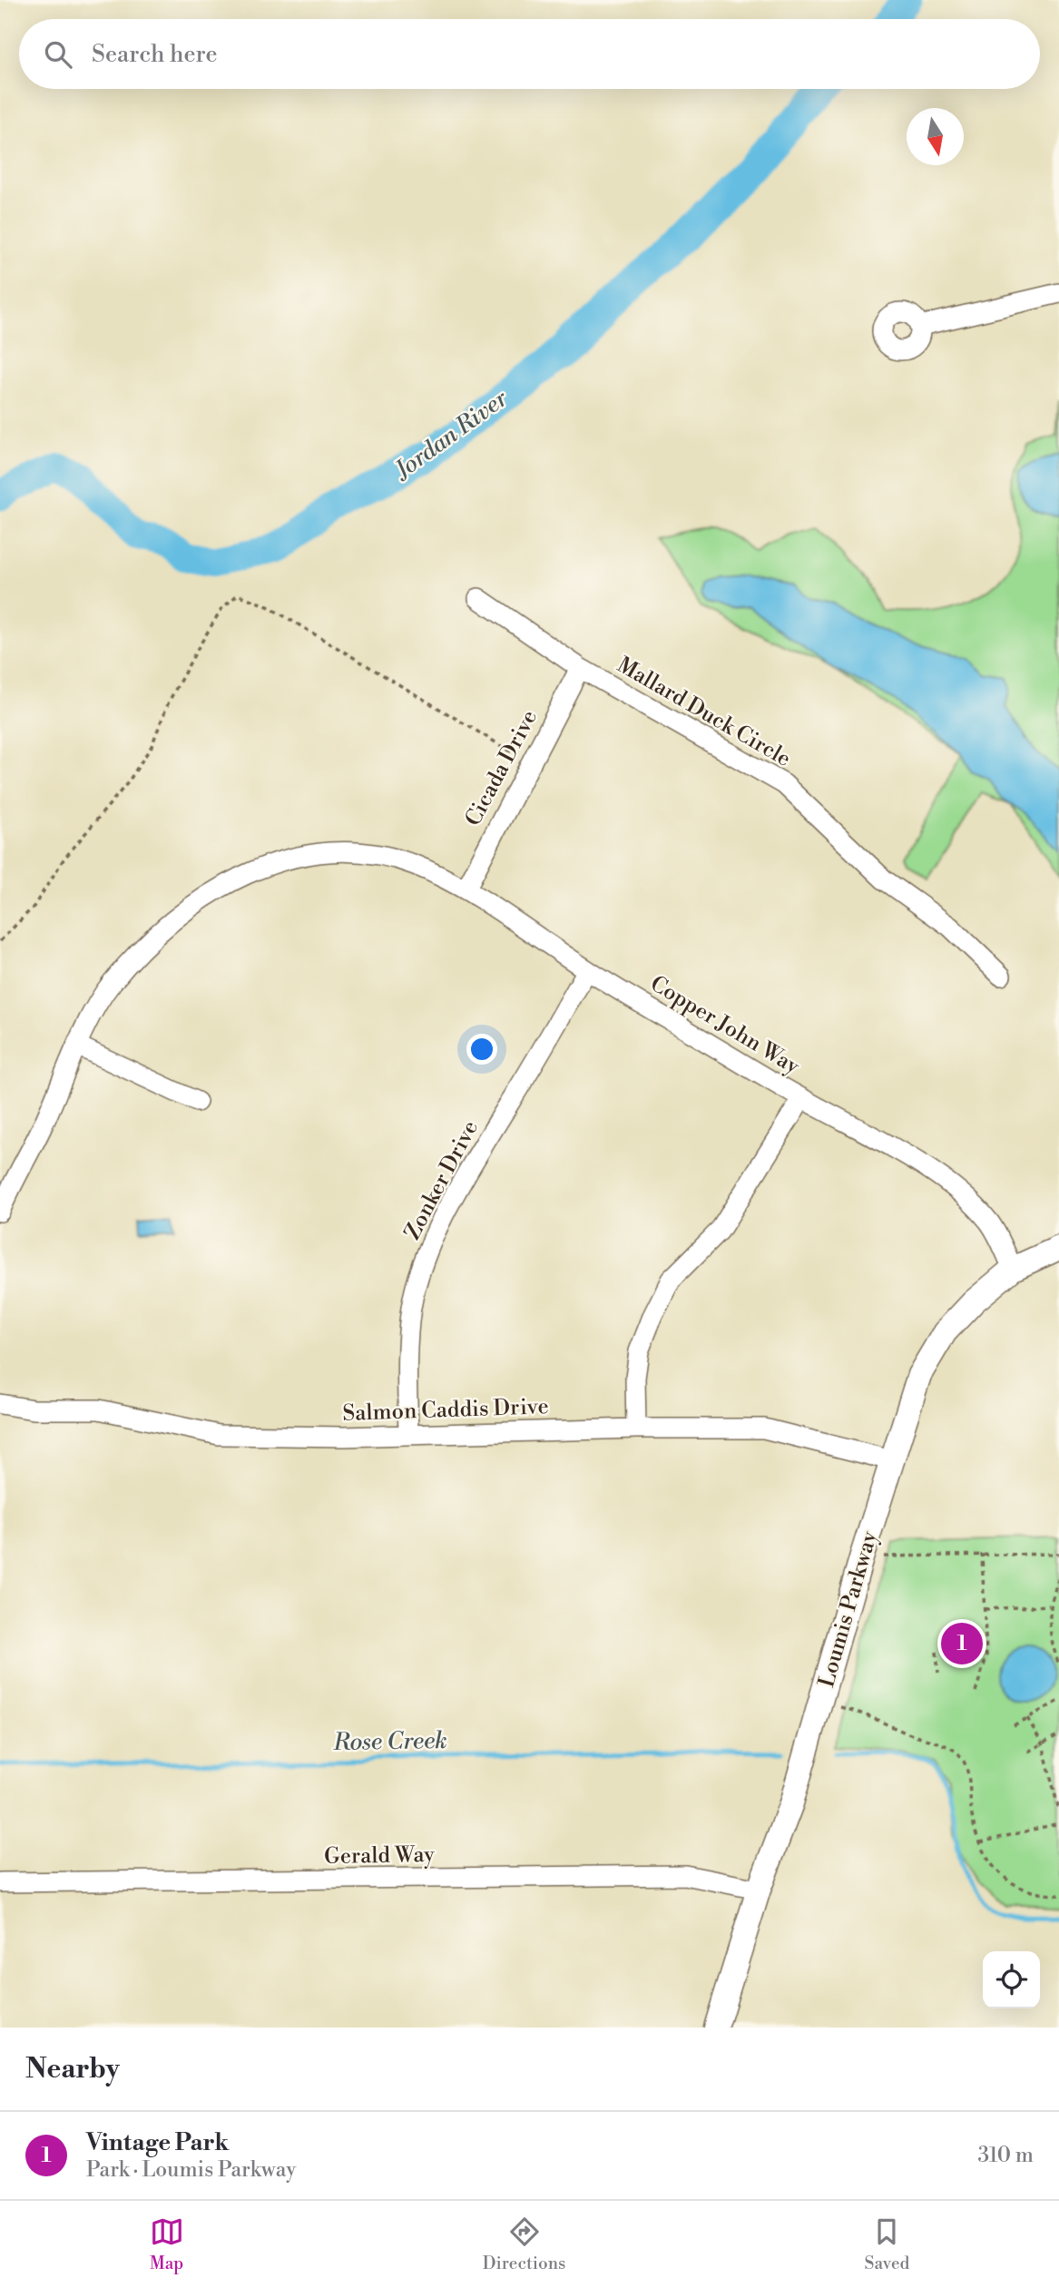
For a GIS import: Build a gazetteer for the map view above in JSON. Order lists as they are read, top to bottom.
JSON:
{
  "streets": {
    "street": [
      "Mallard Duck Circle",
      "Cicada Drive",
      "Copper John Way",
      "Zonker Drive",
      "Salmon Caddis Drive",
      "Loumis Parkway",
      "Gerald Way"
    ]
  },
  "crossings": [
    ["Mallard Duck Circle", "Cicada Drive"],
    ["Cicada Drive", "Copper John Way"],
    ["Copper John Way", "Zonker Drive"],
    ["Copper John Way", "Loumis Parkway"],
    ["Zonker Drive", "Salmon Caddis Drive"],
    ["Salmon Caddis Drive", "Loumis Parkway"],
    ["Loumis Parkway", "Gerald Way"]
  ],
  "water": ["Jordan River", "Rose Creek"],
  "north": "bottom",
  "page": {
    "search": "Search here",
    "pins": "1",
    "heading": "Nearby",
    "list": [
      {
        "mark": "1",
        "name": "Vintage Park",
        "note": "Park · Loumis Parkway",
        "value": "310 m"
      }
    ],
    "nav": ["Map", "Directions", "Saved"]
  }
}
